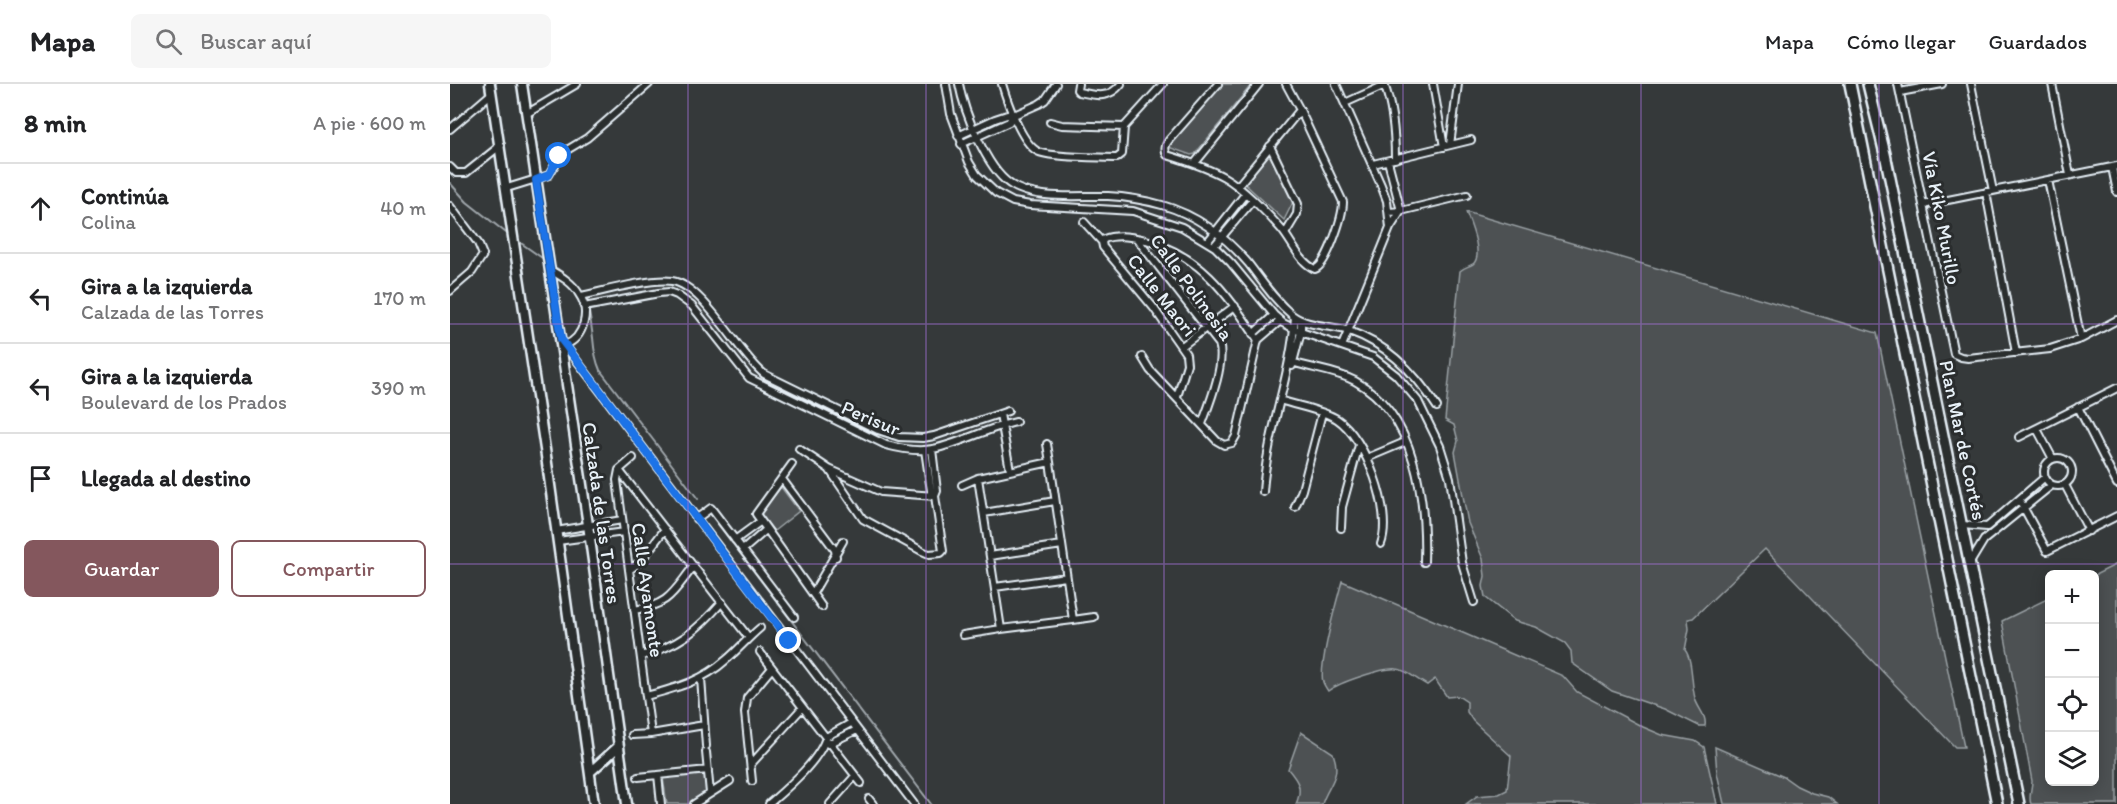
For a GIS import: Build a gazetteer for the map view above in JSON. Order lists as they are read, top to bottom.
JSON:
{
  "streets": {
    "highway": ["Plan Mar de Cortés"],
    "main road": ["Calzada de las Torres"],
    "street": [
      "Vía Kiko Murillo",
      "Calle Polinesia",
      "Calle Maori",
      "Perisur",
      "Calle Ayamonte"
    ]
  },
  "page": {
    "header": "Mapa",
    "search": "Buscar aquí",
    "nav": ["Mapa", "Cómo llegar", "Guardados"],
    "heading": ["8 min", "A pie · 600 m"],
    "list": [
      ["Continúa", "Colina", "40 m"],
      ["Gira a la izquierda", "Calzada de las Torres", "170 m"],
      ["Gira a la izquierda", "Boulevard de los Prados", "390 m"],
      "Llegada al destino"
    ],
    "buttons": ["Guardar", "Compartir"],
    "map_buttons": ["+", "−"]
  }
}
